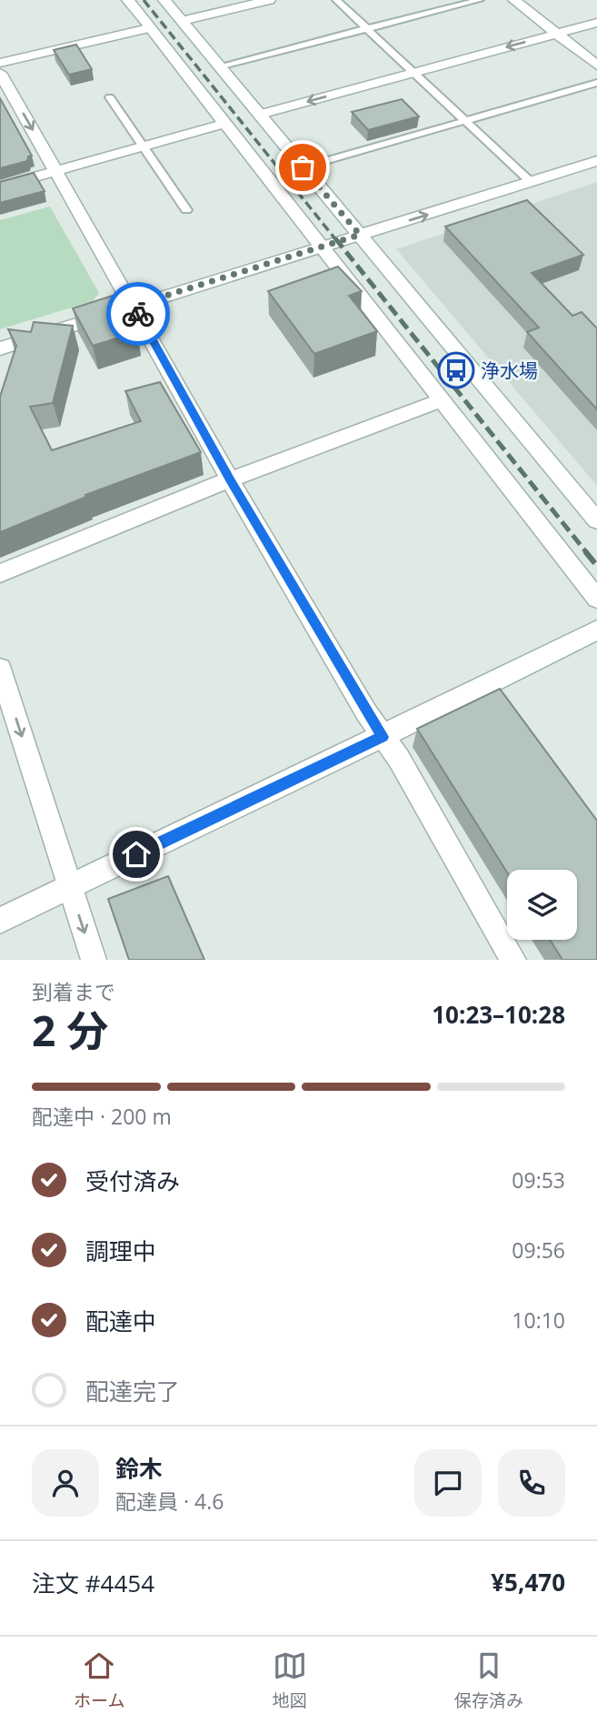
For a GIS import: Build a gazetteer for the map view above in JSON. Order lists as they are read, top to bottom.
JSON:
{
  "places": {
    "bus stop": ["浄水場"]
  },
  "page": {
    "heading": ["2 分", "到着まで", "10:23–10:28"],
    "panel": [
      "鈴木",
      "配達員 · 4.6",
      "注文 #4454",
      "¥5,470"
    ],
    "bar": "配達中 · 200 m",
    "list": [
      ["受付済み", "09:53"],
      ["調理中", "09:56"],
      ["配達中", "10:10"],
      "配達完了"
    ],
    "tabs": ["ホーム", "地図", "保存済み"]
  }
}
